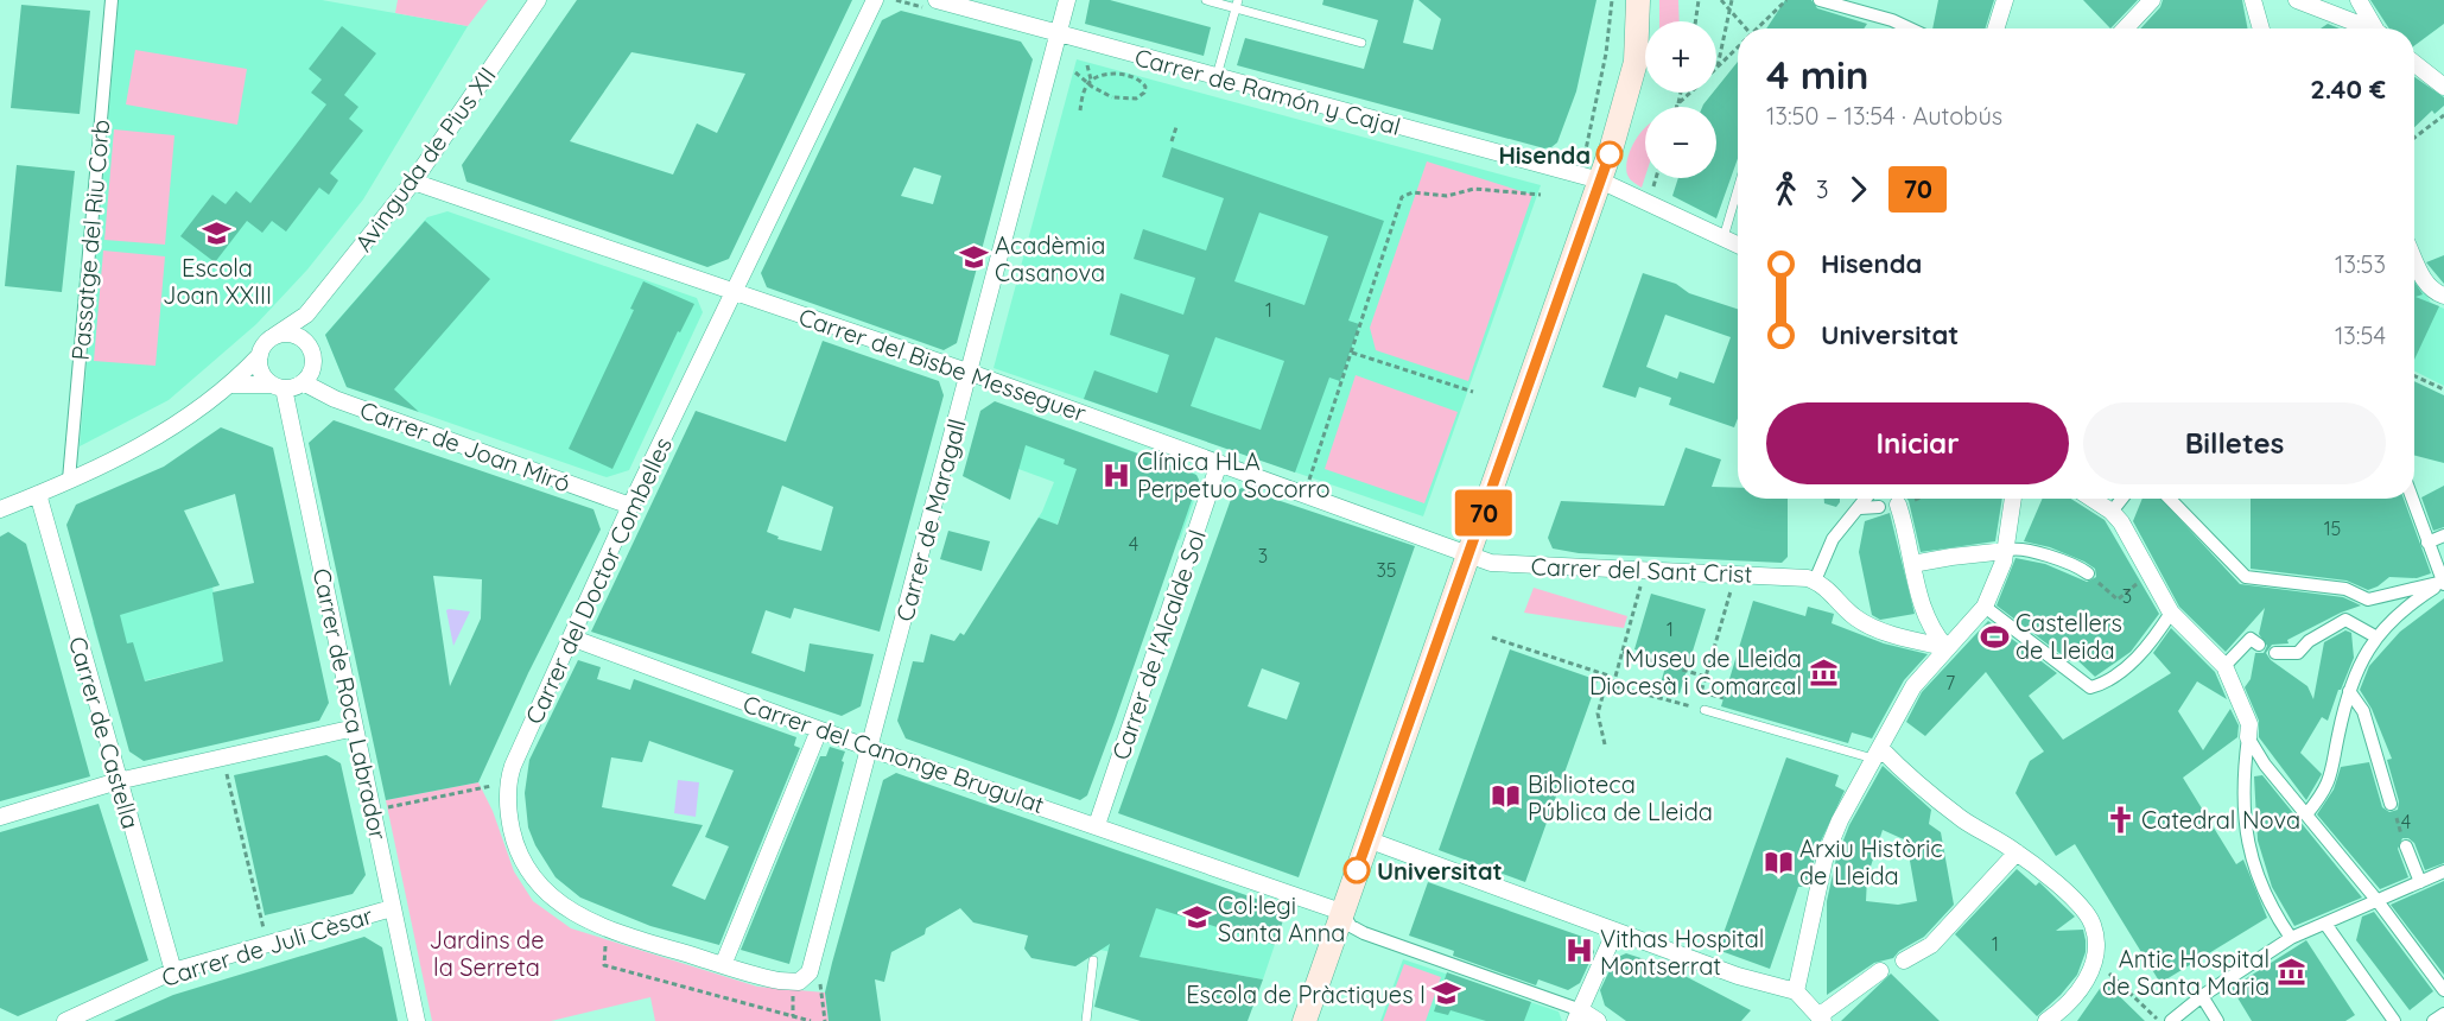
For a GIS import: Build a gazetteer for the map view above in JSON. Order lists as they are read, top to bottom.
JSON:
{
  "streets": {
    "street": [
      "Carrer de Ramón y Cajal",
      "Avinguda de Pius XII",
      "Passatge del Riu Corb",
      "Carrer del Bisbe Messeguer",
      "Carrer de Joan Miró",
      "Carrer de Maragall",
      "Carrer del Sant Crist",
      "Carrer del Doctor Combelles",
      "Carrer de l'Alcalde Sol",
      "Carrer de Roca Labrador",
      "Carrer de Castella",
      "Carrer del Canonge Brugulat",
      "Carrer de Juli Cèsar"
    ]
  },
  "crossings": [
    ["Carrer de Ramón y Cajal", "Carrer de Maragall"],
    ["Avinguda de Pius XII", "Carrer del Bisbe Messeguer"],
    ["Avinguda de Pius XII", "Carrer de Joan Miró"],
    ["Avinguda de Pius XII", "Carrer de Roca Labrador"],
    ["Carrer del Bisbe Messeguer", "Carrer de Maragall"],
    ["Carrer del Bisbe Messeguer", "Carrer del Sant Crist"],
    ["Carrer del Bisbe Messeguer", "Carrer del Doctor Combelles"],
    ["Carrer del Bisbe Messeguer", "Carrer de l'Alcalde Sol"],
    ["Carrer de Joan Miró", "Carrer del Doctor Combelles"],
    ["Carrer de Joan Miró", "Carrer de Roca Labrador"],
    ["Carrer de Maragall", "Carrer del Doctor Combelles"],
    ["Carrer de Maragall", "Carrer del Canonge Brugulat"],
    ["Carrer del Doctor Combelles", "Carrer del Canonge Brugulat"],
    ["Carrer de l'Alcalde Sol", "Carrer del Canonge Brugulat"],
    ["Carrer de Roca Labrador", "Carrer de Juli Cèsar"],
    ["Carrer de Castella", "Carrer de Juli Cèsar"]
  ],
  "parks": ["Jardins de la Serreta"],
  "places": {
    "other": ["Hisenda", "Universitat"],
    "school or university": [
      "Escola Joan XXIII",
      "Acadèmia Casanova",
      "Col·legi Santa Anna",
      "Escola de Pràctiques I"
    ],
    "hospital": ["Clínica HLA Perpetuo Socorro", "Vithas Hospital Montserrat"],
    "sports": ["Castellers de Lleida"],
    "museum": ["Museu de Lleida Diocesà i Comarcal", "Antic Hospital de Santa Maria"],
    "library": ["Biblioteca Pública de Lleida", "Arxiu Històric de Lleida"],
    "church": ["Catedral Nova"]
  },
  "lines": ["bus line 70"],
  "house_numbers": [
    "1",
    "15",
    "4",
    "3",
    "35",
    "3",
    "1",
    "7",
    "4",
    "1"
  ],
  "page": {
    "on_map": "70",
    "map_buttons": ["+", "−"],
    "heading": ["4 min", "13:50 – 13:54 · Autobús", "2.40 €"],
    "legs": ["3", "70"],
    "list": [
      {
        "name": "Hisenda",
        "value": "13:53"
      },
      {
        "name": "Universitat",
        "value": "13:54"
      }
    ],
    "buttons": ["Iniciar", "Billetes"]
  }
}
